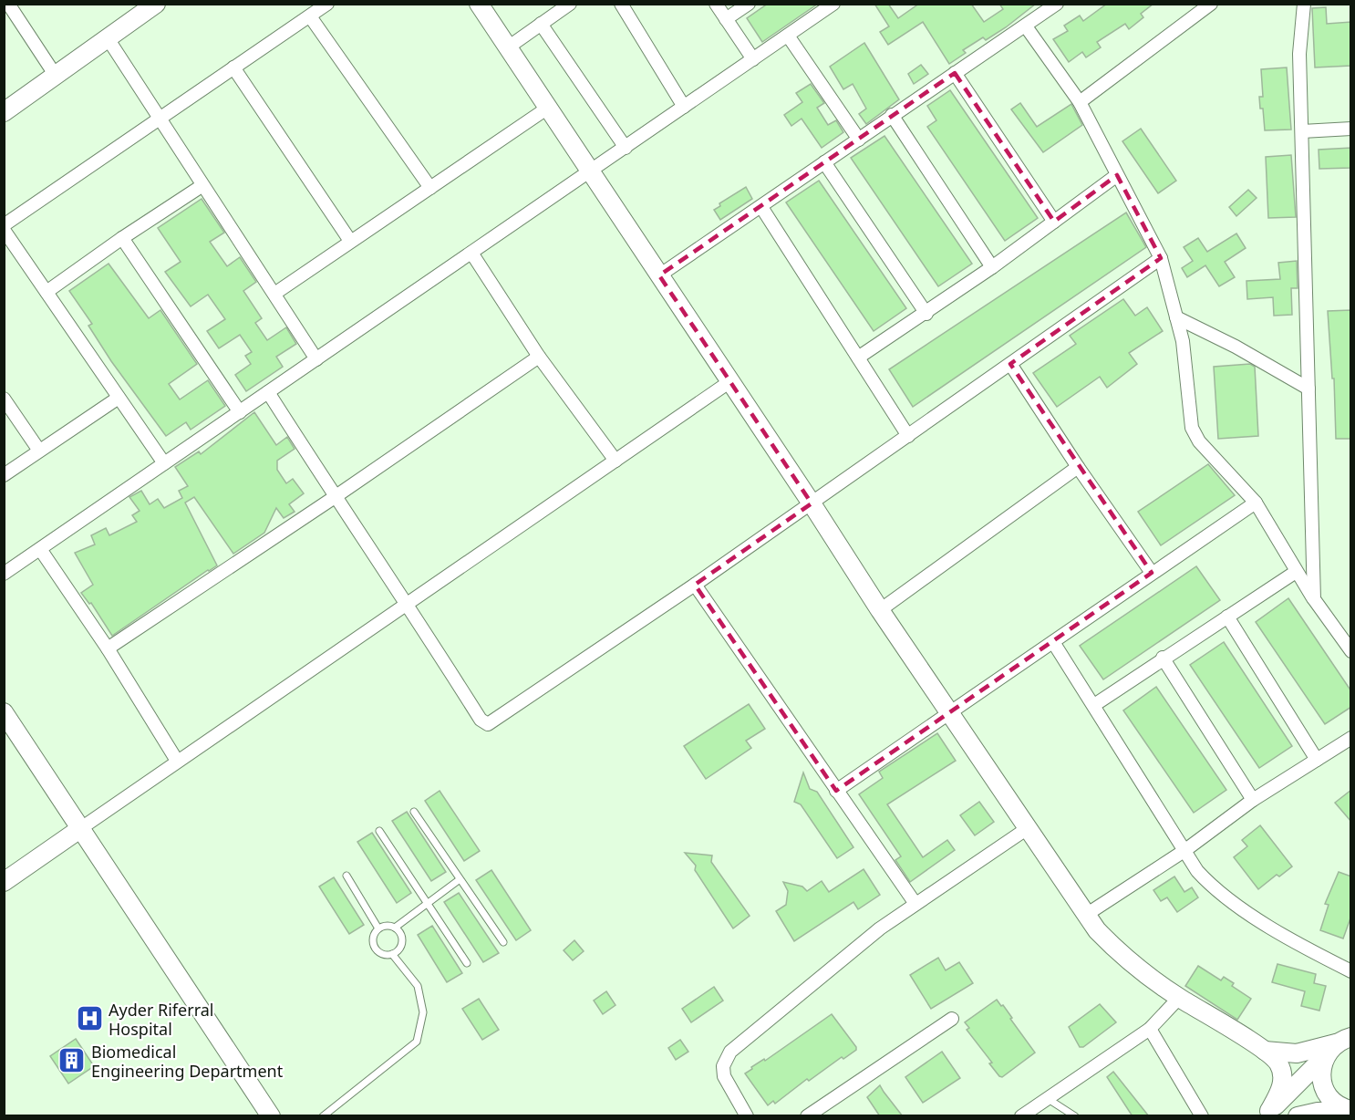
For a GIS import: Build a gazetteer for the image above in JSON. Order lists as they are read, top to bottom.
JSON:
{
  "places": {
    "hospital": ["Ayder Riferral Hospital"],
    "building": ["Biomedical Engineering Department"]
  }
}
